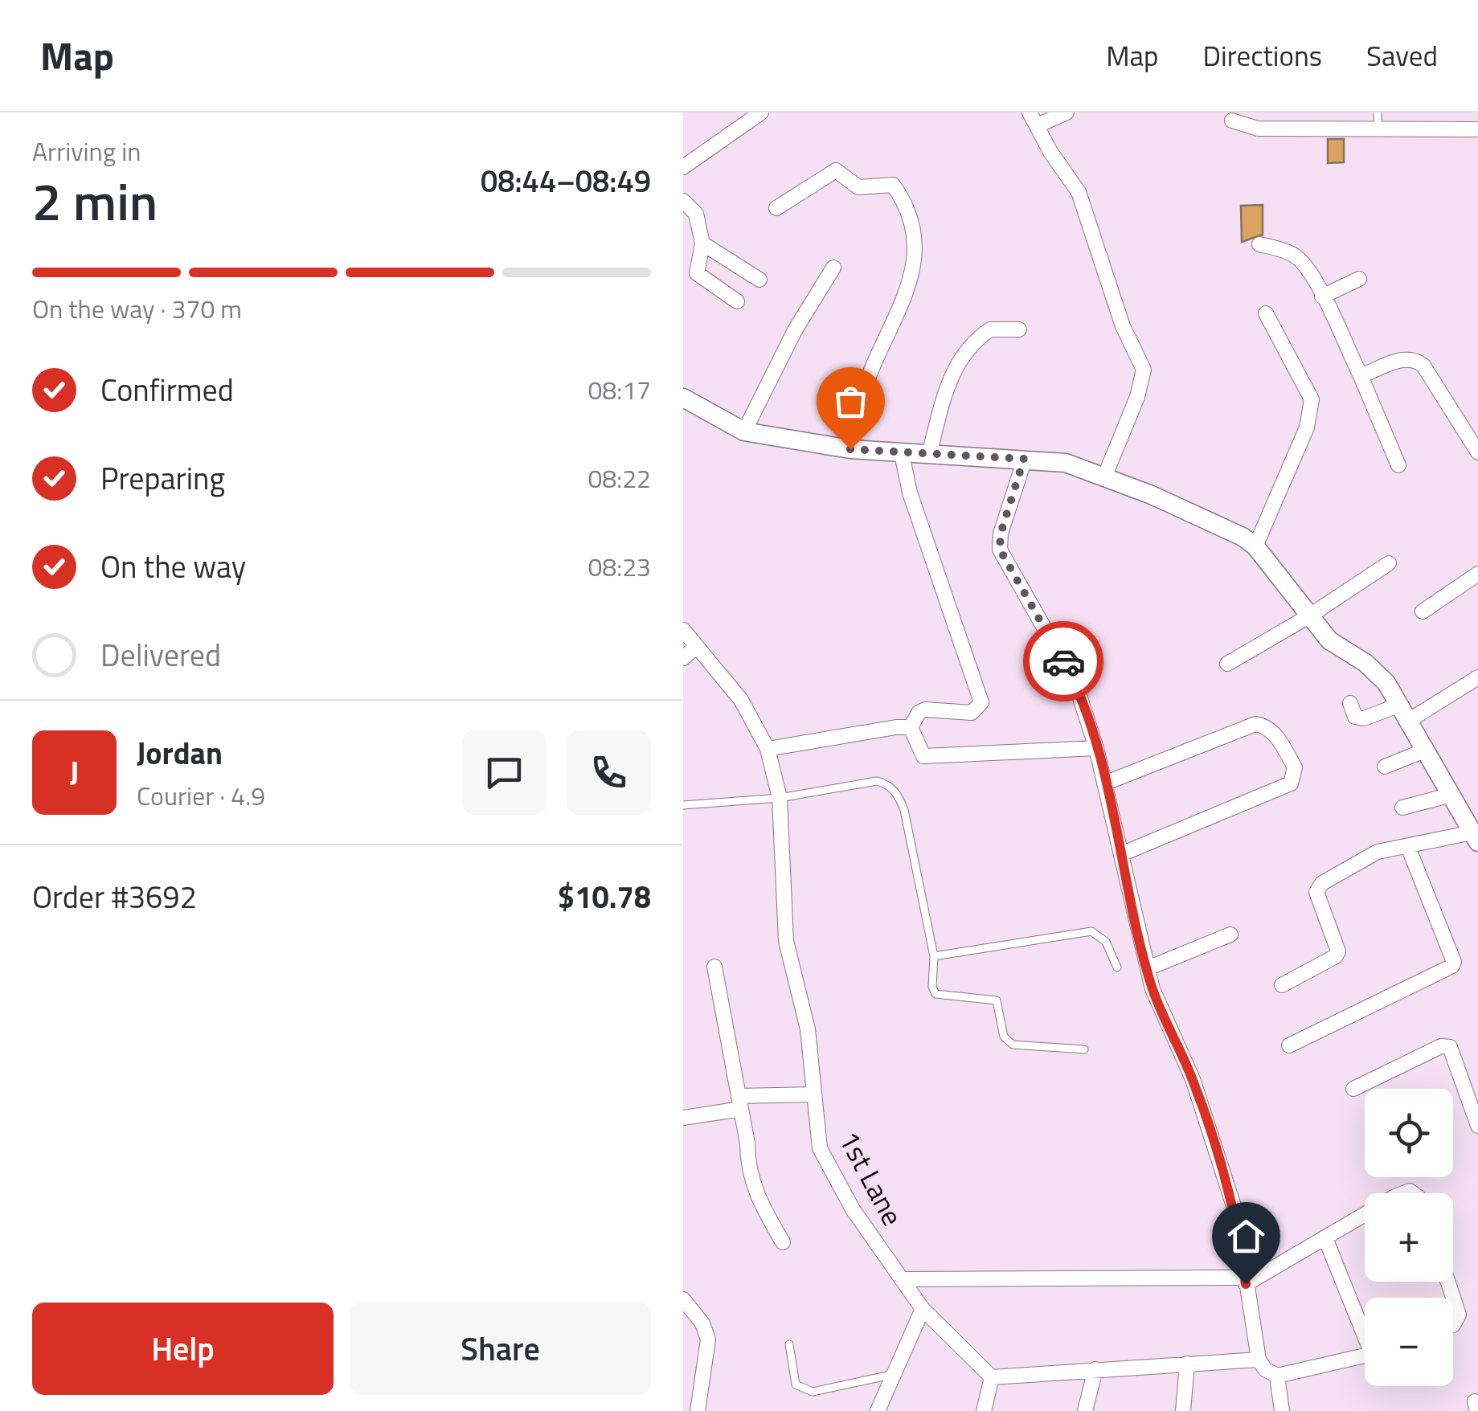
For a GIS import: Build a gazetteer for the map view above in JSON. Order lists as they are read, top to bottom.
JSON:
{
  "streets": {
    "street": ["1st Lane"]
  },
  "page": {
    "header": "Map",
    "nav": ["Map", "Directions", "Saved"],
    "heading": ["2 min", "Arriving in", "08:44–08:49"],
    "panel": [
      "Jordan",
      "Courier · 4.9",
      "Order #3692",
      "$10.78"
    ],
    "bar": "On the way · 370 m",
    "list": [
      ["Confirmed", "08:17"],
      ["Preparing", "08:22"],
      ["On the way", "08:23"],
      "Delivered"
    ],
    "round": "J",
    "map_buttons": ["+", "−"],
    "buttons": ["Help", "Share"]
  }
}
